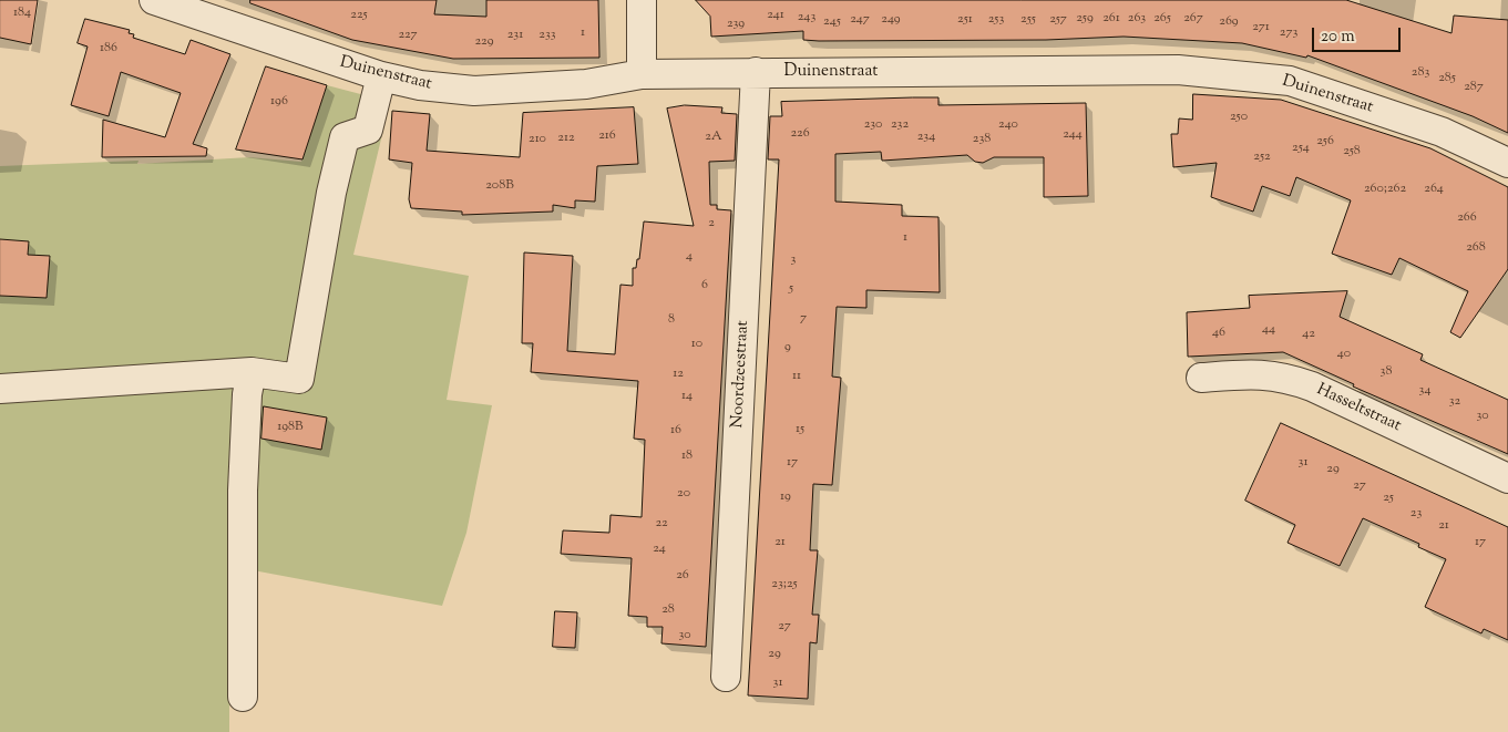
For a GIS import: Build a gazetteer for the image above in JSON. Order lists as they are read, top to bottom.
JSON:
{
  "streets": {
    "street": ["Duinenstraat", "Noordzeestraat", "Hasseltstraat"]
  },
  "crossings": [
    ["Duinenstraat", "Noordzeestraat"]
  ],
  "house_numbers": [
    "184",
    "225",
    "241",
    "243",
    "259",
    "261",
    "263",
    "265",
    "267",
    "247",
    "249",
    "251",
    "253",
    "255",
    "257",
    "245",
    "269",
    "239",
    "271",
    "1",
    "273",
    "227",
    "231",
    "233",
    "229",
    "186",
    "283",
    "285",
    "287",
    "196",
    "250",
    "230",
    "232",
    "240",
    "226",
    "244",
    "216",
    "2A",
    "234",
    "212",
    "210",
    "238",
    "256",
    "254",
    "258",
    "252",
    "208B",
    "260;262",
    "264",
    "266",
    "2",
    "1",
    "268",
    "4",
    "3",
    "6",
    "5",
    "7",
    "8",
    "44",
    "46",
    "42",
    "10",
    "9",
    "40",
    "38",
    "12",
    "11",
    "34",
    "14",
    "32",
    "30",
    "198B",
    "15",
    "16",
    "18",
    "17",
    "31",
    "29",
    "27",
    "20",
    "19",
    "25",
    "23",
    "22",
    "21",
    "21",
    "17",
    "24",
    "26",
    "23;25",
    "28",
    "27",
    "30",
    "29",
    "31"
  ],
  "scale_bar": "20 m"
}
